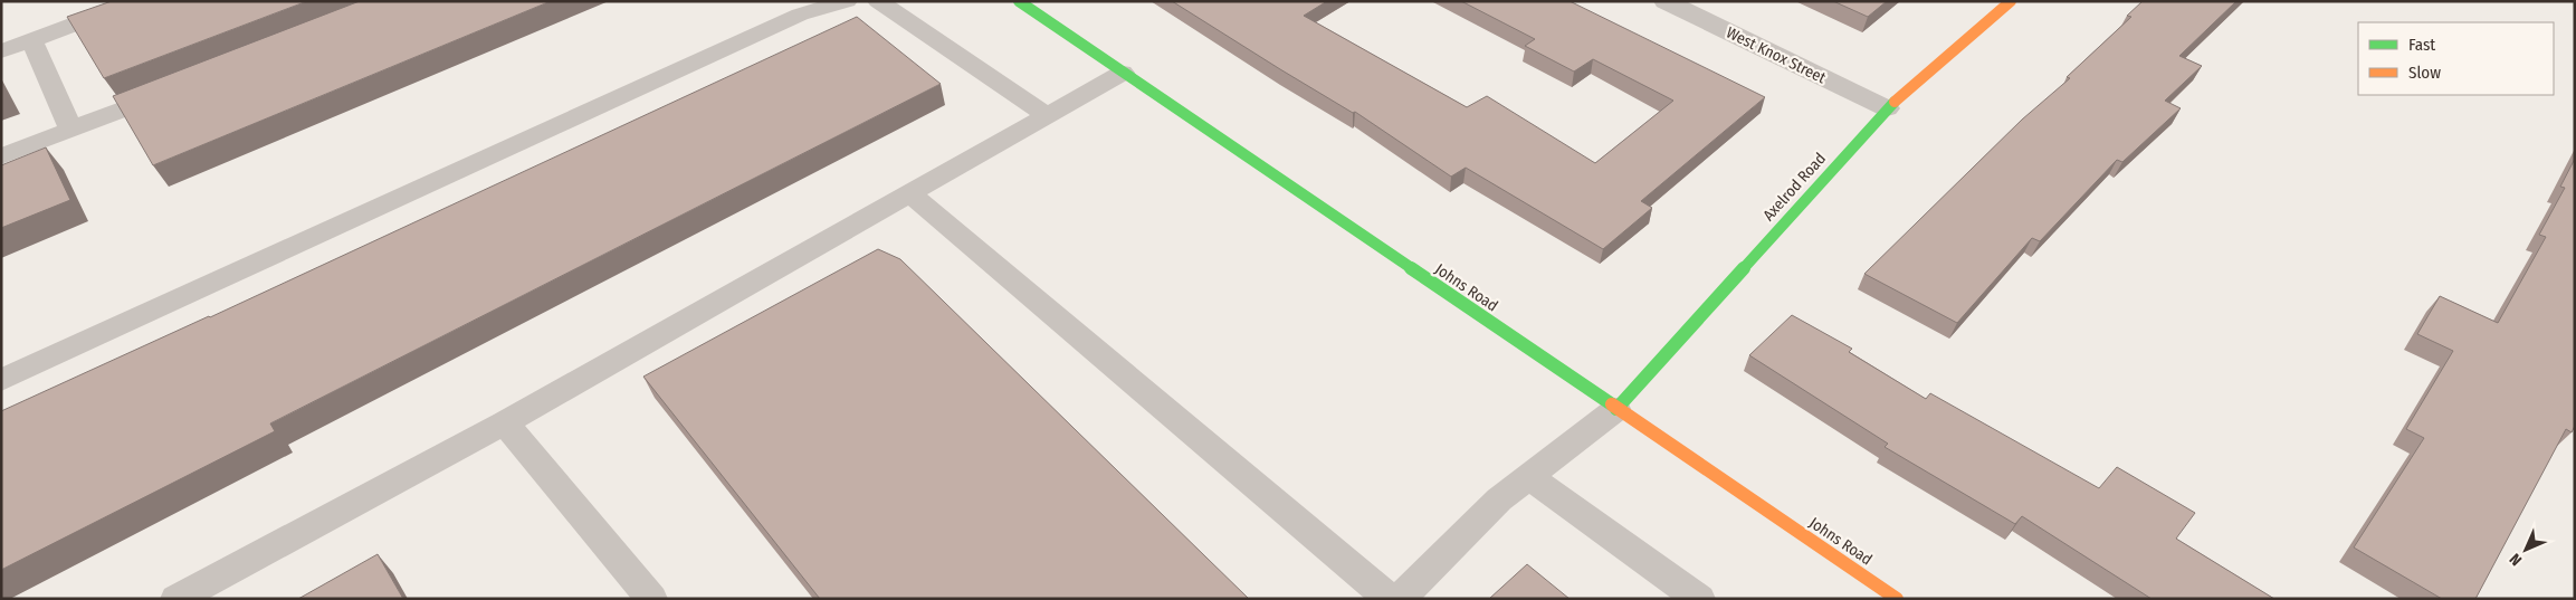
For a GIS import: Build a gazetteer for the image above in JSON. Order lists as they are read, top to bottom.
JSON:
{
  "streets": {
    "street": ["West Knox Street", "Axelrod Road", "Johns Road"]
  },
  "crossings": [
    ["West Knox Street", "Axelrod Road"],
    ["Axelrod Road", "Johns Road"]
  ],
  "legend": ["Fast", "Slow"],
  "north": "bottom left"
}
